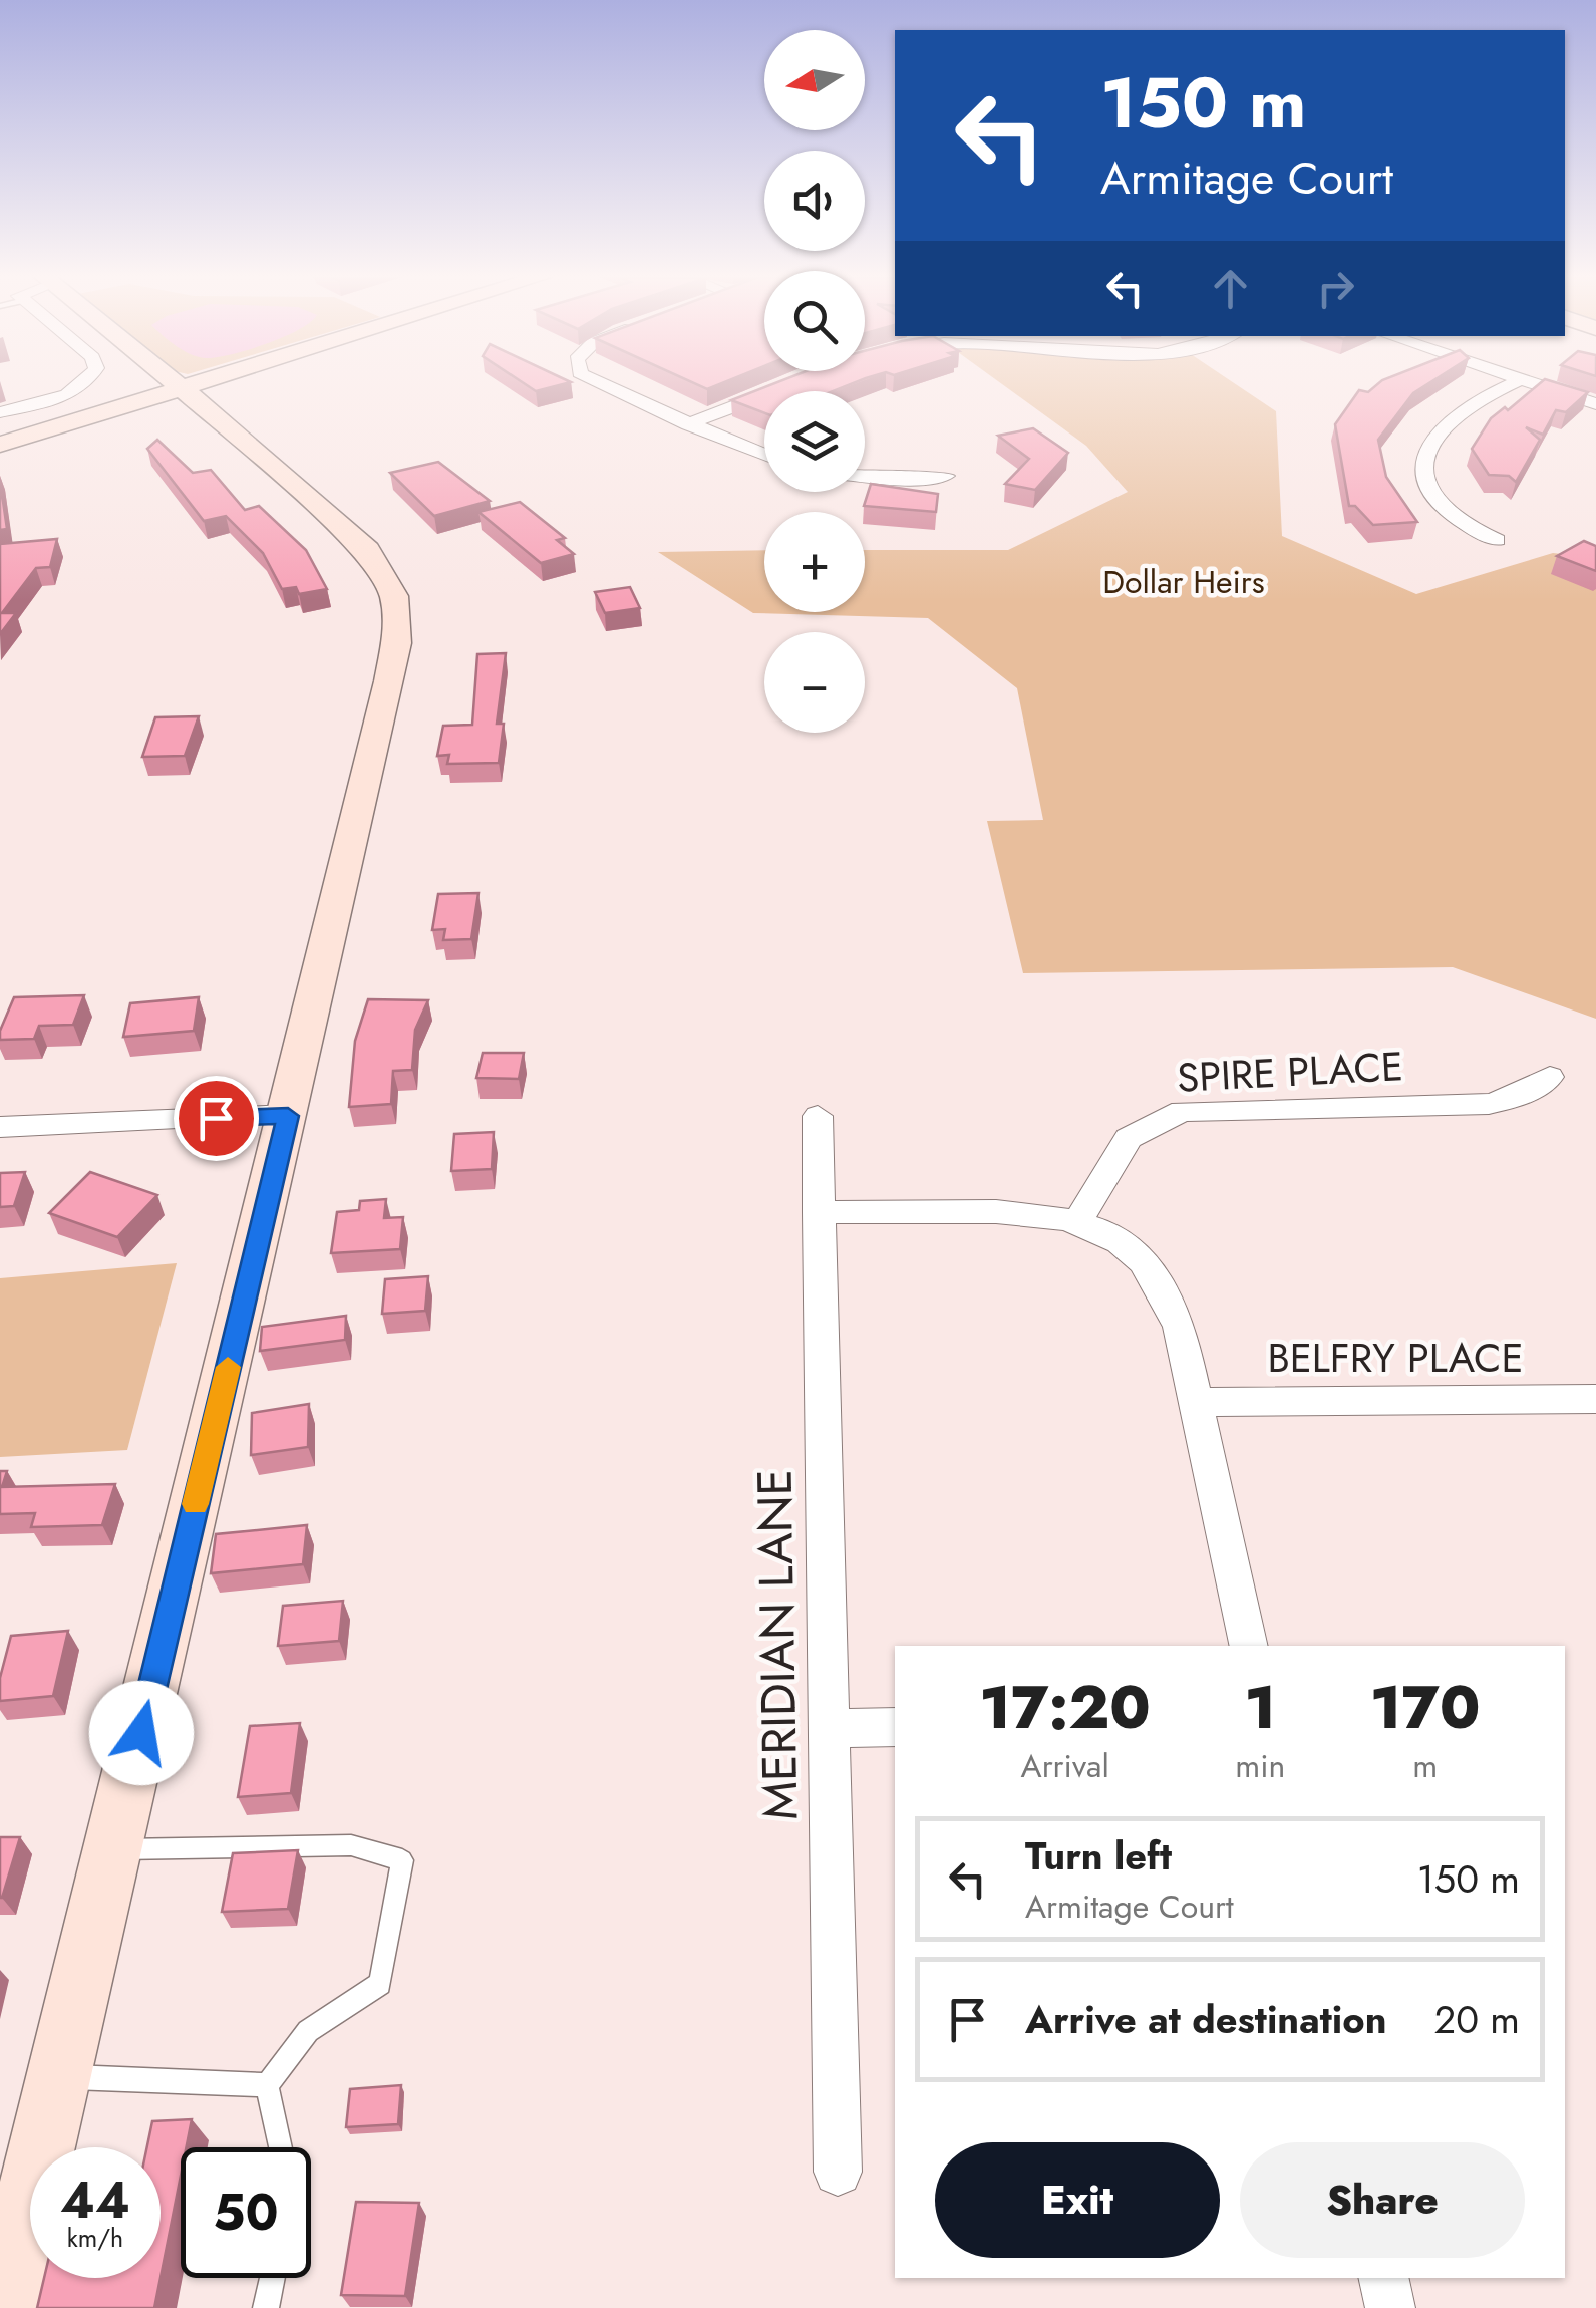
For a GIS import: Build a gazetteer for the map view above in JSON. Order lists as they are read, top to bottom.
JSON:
{
  "streets": {
    "street": ["SPIRE PLACE", "BELFRY PLACE", "MERIDIAN LANE"]
  },
  "parks": ["Dollar Heirs"],
  "north": "left",
  "page": {
    "map_buttons": ["+", "−"],
    "turn": ["150 m", "Armitage Court"],
    "eta": [
      "17:20",
      "Arrival",
      "1",
      "min",
      "170",
      "m"
    ],
    "list": [
      {
        "name": "Turn left",
        "note": "Armitage Court",
        "value": "150 m"
      },
      {
        "name": "Arrive at destination",
        "value": "20 m"
      }
    ],
    "buttons": ["Exit", "Share"],
    "speed": "44 km/h",
    "limit": "50"
  }
}
